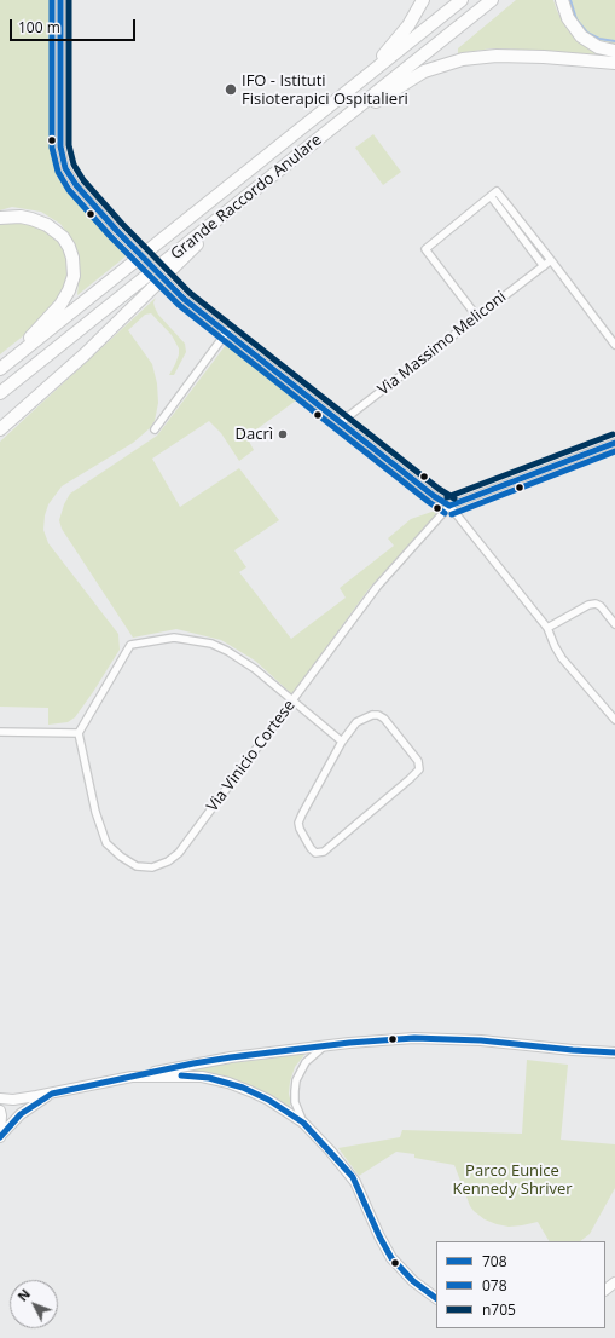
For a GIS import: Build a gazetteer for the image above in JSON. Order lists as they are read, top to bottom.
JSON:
{
  "streets": {
    "highway": ["Grande Raccordo Anulare"],
    "street": ["Via Massimo Meliconi", "Via Vinicio Cortese"]
  },
  "parks": ["Parco Eunice Kennedy Shriver"],
  "places": ["IFO - Istituti Fisioterapici Ospitalieri", "Dacrì"],
  "lines": ["transit line 708", "transit line 078", "transit line n705"],
  "legend": ["708", "078", "n705"],
  "scale_bar": "100 m",
  "north": "top left"
}
